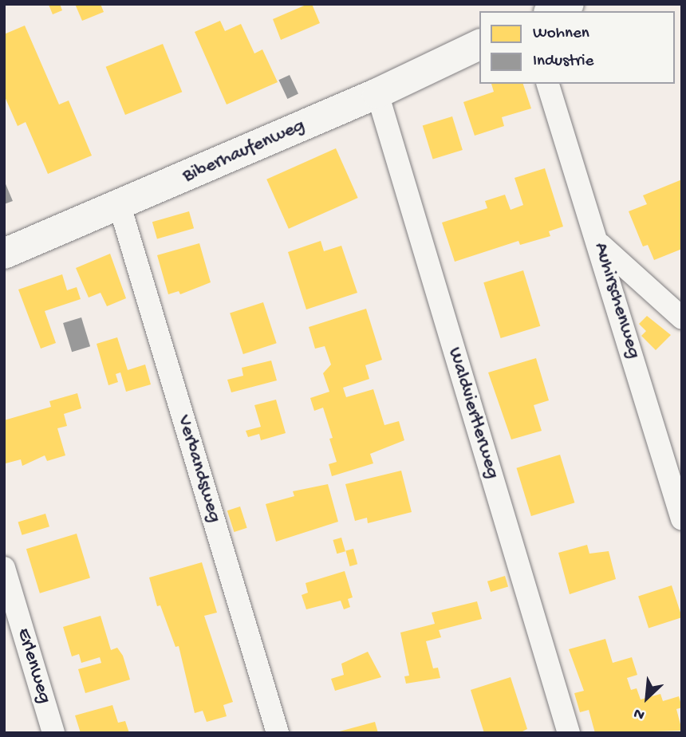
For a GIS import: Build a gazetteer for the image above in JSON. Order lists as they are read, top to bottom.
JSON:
{
  "streets": {
    "main road": ["Biberhaufenweg"],
    "street": [
      "Auhirschenweg",
      "Waldviertlerweg",
      "Verbandsweg",
      "Erlenweg"
    ]
  },
  "crossings": [
    ["Biberhaufenweg", "Waldviertlerweg"],
    ["Biberhaufenweg", "Verbandsweg"]
  ],
  "legend": ["Wohnen", "Industrie"],
  "north": "bottom left"
}
